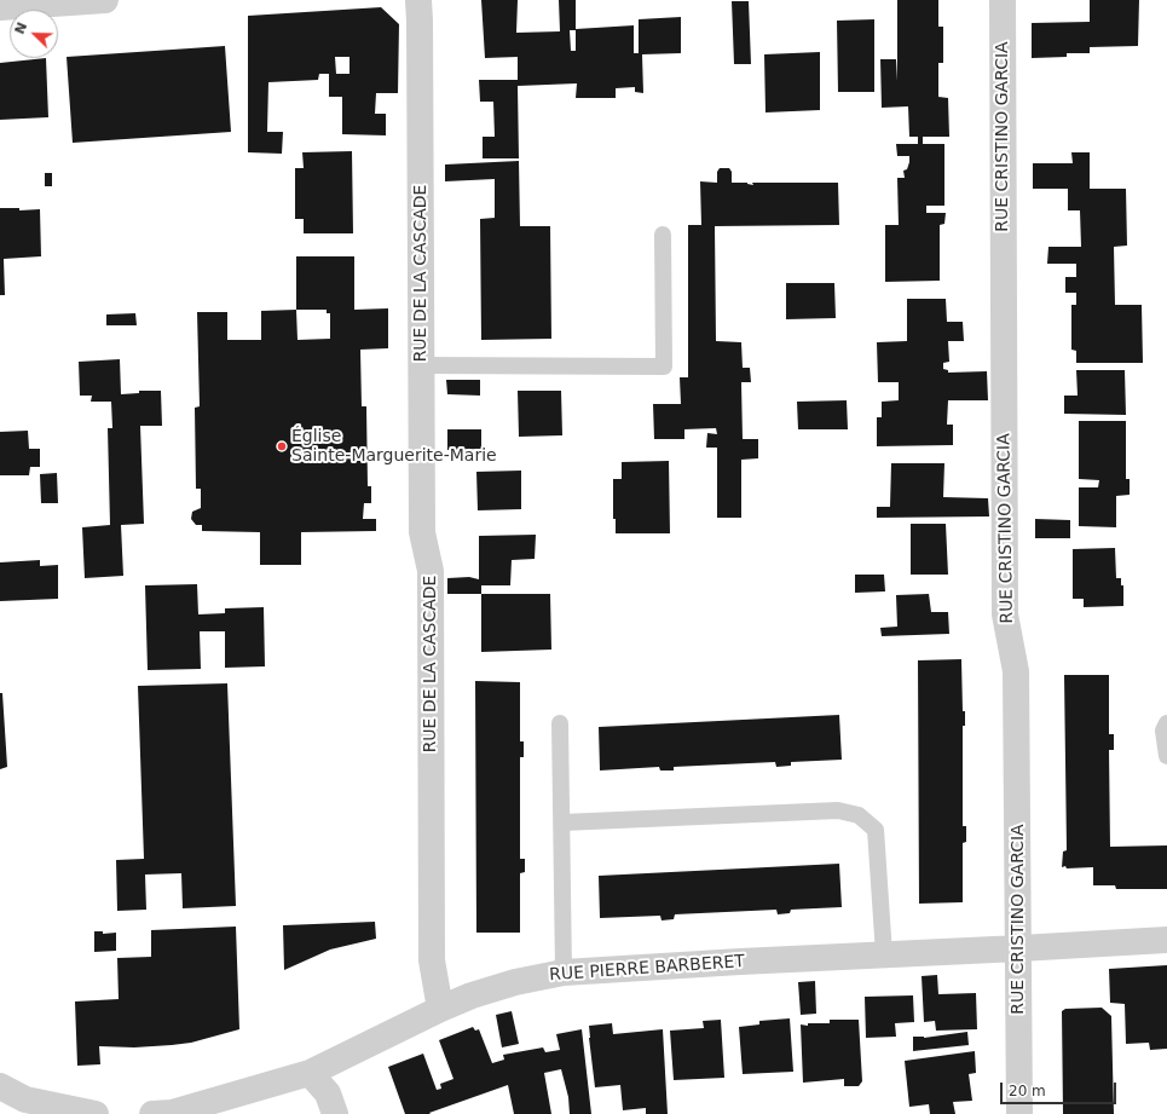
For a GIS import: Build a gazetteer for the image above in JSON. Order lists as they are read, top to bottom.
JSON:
{
  "streets": {
    "street": ["RUE CRISTINO GARCIA", "RUE DE LA CASCADE", "RUE PIERRE BARBERET"]
  },
  "crossings": [
    ["RUE CRISTINO GARCIA", "RUE PIERRE BARBERET"],
    ["RUE DE LA CASCADE", "RUE PIERRE BARBERET"]
  ],
  "places": ["Église Sainte-Marguerite-Marie"],
  "scale_bar": "20 m",
  "north": "top left"
}
